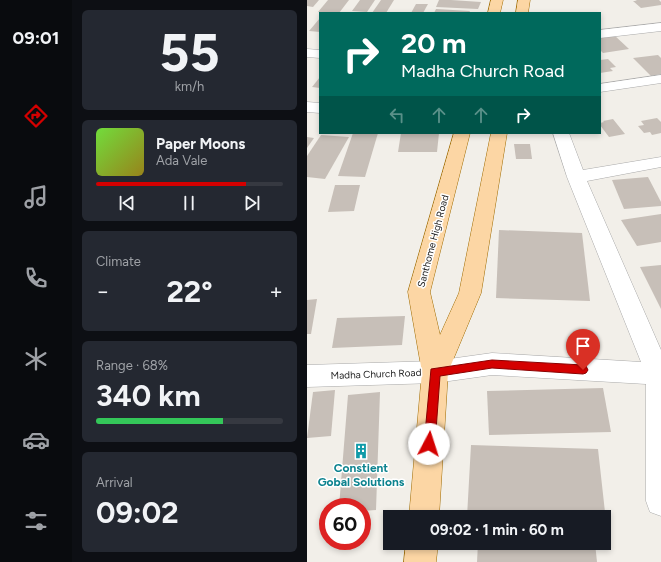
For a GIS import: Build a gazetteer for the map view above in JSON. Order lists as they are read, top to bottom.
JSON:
{
  "streets": {
    "main road": ["Santhome High Road"],
    "street": ["Madha Church Road"]
  },
  "crossings": [
    ["Santhome High Road", "Madha Church Road"]
  ],
  "places": {
    "building": ["Constient Gobal Solutions"]
  },
  "page": {
    "tabs": "09:01",
    "tile": [
      ["55", "km/h"],
      "Climate",
      ["Range · 68%", "340 km"],
      ["Arrival", "09:02"]
    ],
    "turn": ["20 m", "Madha Church Road"],
    "song": ["Paper Moons", "Ada Vale"],
    "heat": ["−", "22°", "+"],
    "limit": "60",
    "trip": "09:02 · 1 min · 60 m"
  }
}
